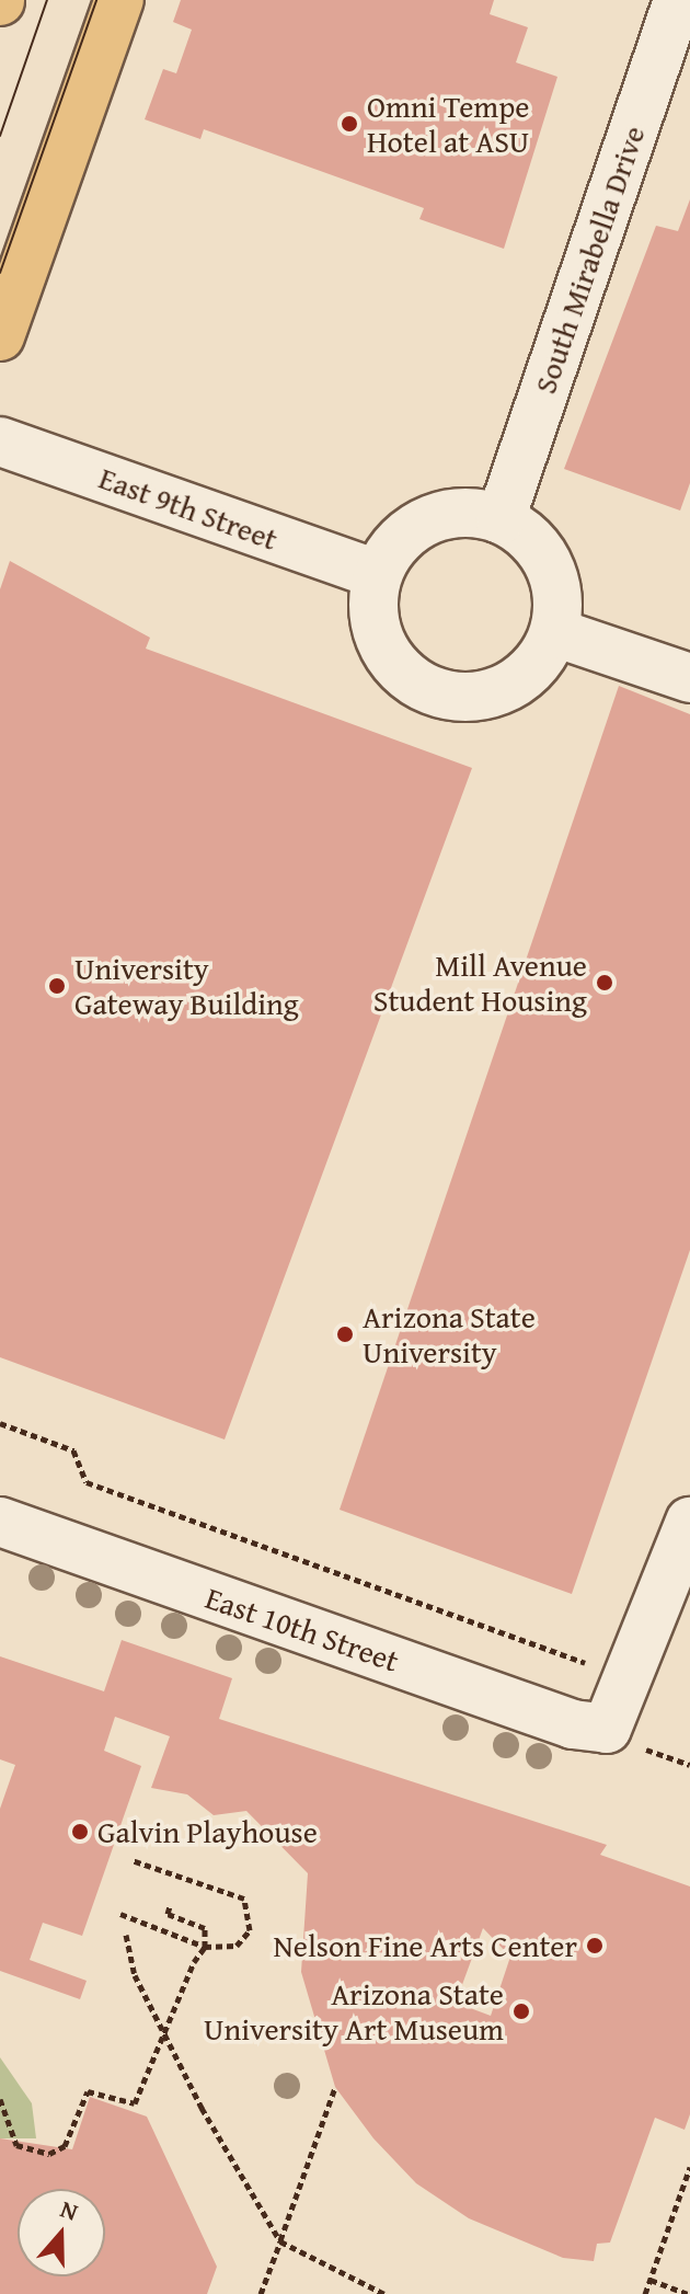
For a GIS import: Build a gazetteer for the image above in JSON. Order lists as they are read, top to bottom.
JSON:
{
  "streets": {
    "street": ["South Mirabella Drive", "East 9th Street", "East 10th Street"]
  },
  "crossings": [
    ["South Mirabella Drive", "East 9th Street"]
  ],
  "places": [
    "Omni Tempe Hotel at ASU",
    "Mill Avenue Student Housing",
    "University Gateway Building",
    "Arizona State University",
    "Galvin Playhouse",
    "Nelson Fine Arts Center",
    "Arizona State University Art Museum"
  ],
  "north": "top"
}
